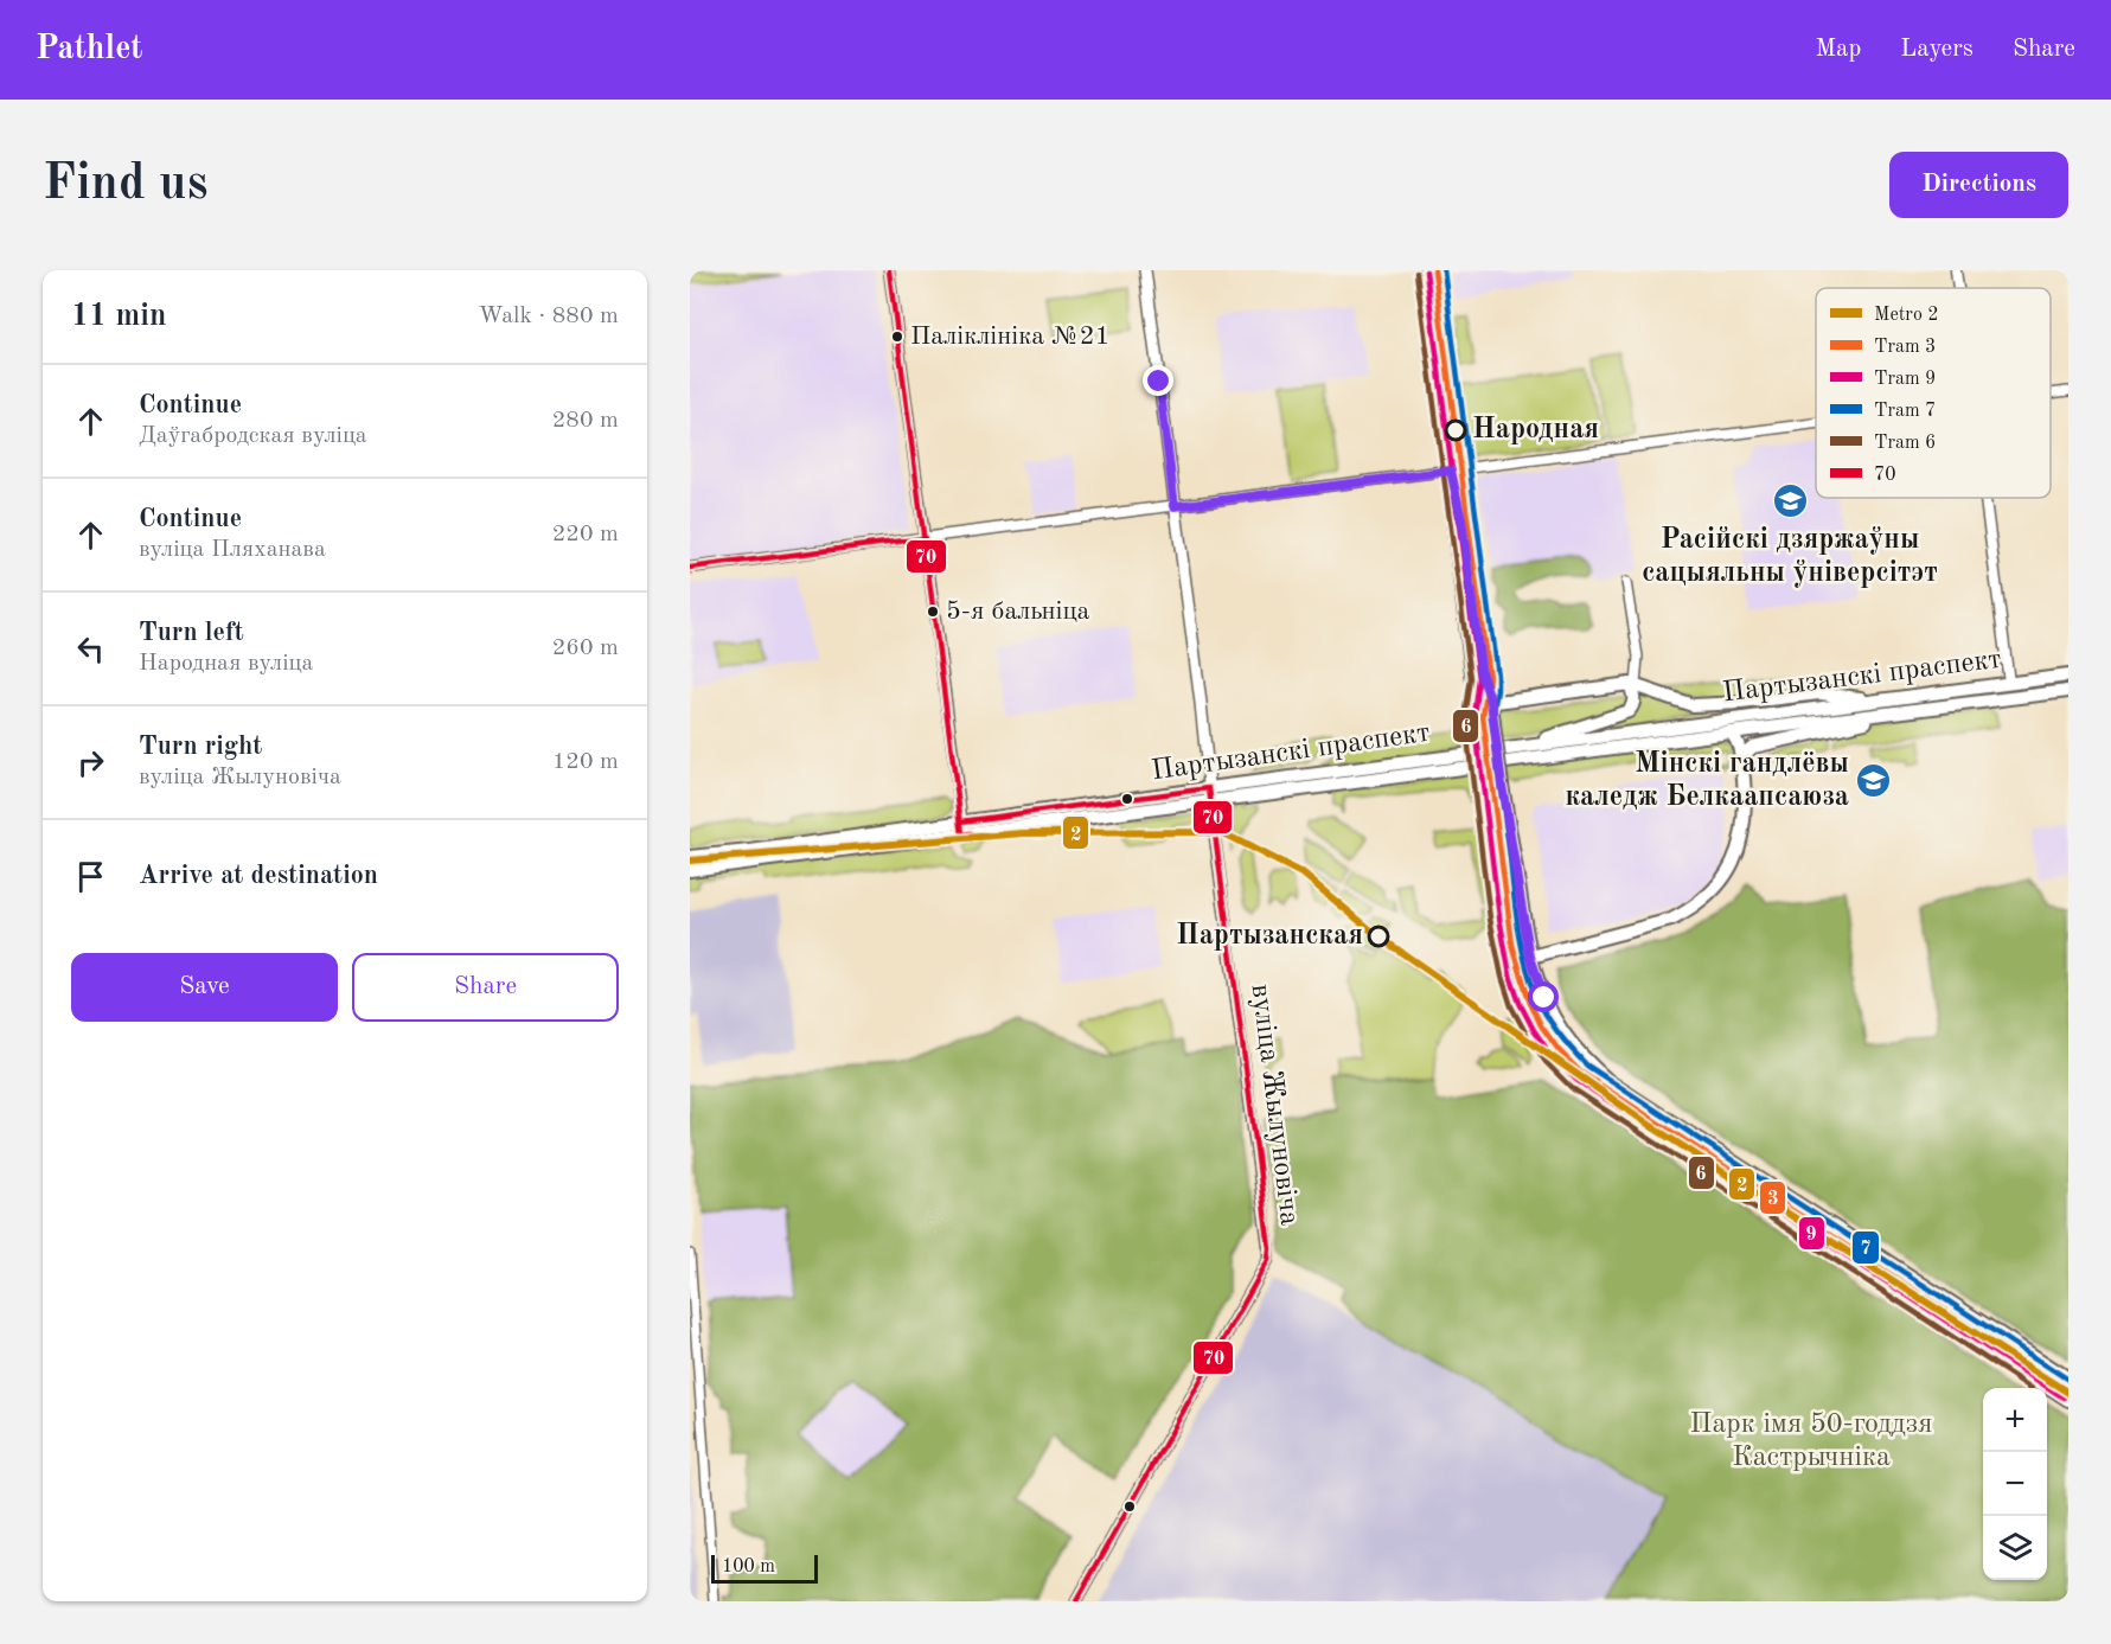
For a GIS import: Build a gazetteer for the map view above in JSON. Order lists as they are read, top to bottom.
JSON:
{
  "streets": {
    "main road": ["Партызанскі праспект", "вуліца Жылуновіча"]
  },
  "crossings": [
    ["Партызанскі праспект", "вуліца Жылуновіча"]
  ],
  "parks": ["Парк імя 50-годдзя Кастрычніка"],
  "places": {
    "other": [
      "Паліклініка №21",
      "Народная",
      "5-я бальніца",
      "Партызанская"
    ],
    "school or university": ["Расійскі дзяржаўны сацыяльны ўніверсітэт", "Мінскі гандлёвы каледж Белкаапсаюза"]
  },
  "lines": [
    "tram line 3",
    "tram line 7",
    "transit line 70",
    "tram line 9",
    "tram line 6",
    "metro line 2"
  ],
  "legend": [
    "Metro 2",
    "Tram 3",
    "Tram 9",
    "Tram 7",
    "Tram 6",
    "70"
  ],
  "scale_bar": "100 m",
  "page": {
    "header": "Pathlet",
    "nav": ["Map", "Layers", "Share"],
    "buttons": [
      "Directions",
      ["Save", "Share"]
    ],
    "title": "Find us",
    "heading": ["11 min", "Walk · 880 m"],
    "list": [
      ["Continue", "Даўгабродская вуліца", "280 m"],
      ["Continue", "вуліца Пляханава", "220 m"],
      ["Turn left", "Народная вуліца", "260 m"],
      ["Turn right", "вуліца Жылуновіча", "120 m"],
      "Arrive at destination"
    ],
    "map_buttons": ["+", "−"],
    "scale": "100 m"
  }
}
